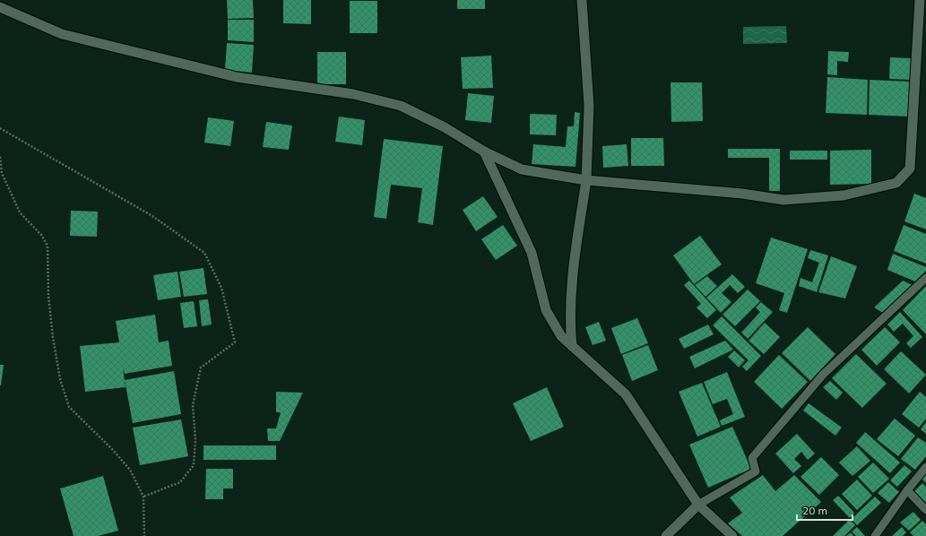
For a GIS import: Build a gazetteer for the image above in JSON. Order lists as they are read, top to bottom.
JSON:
{
  "scale_bar": "20 m"
}
